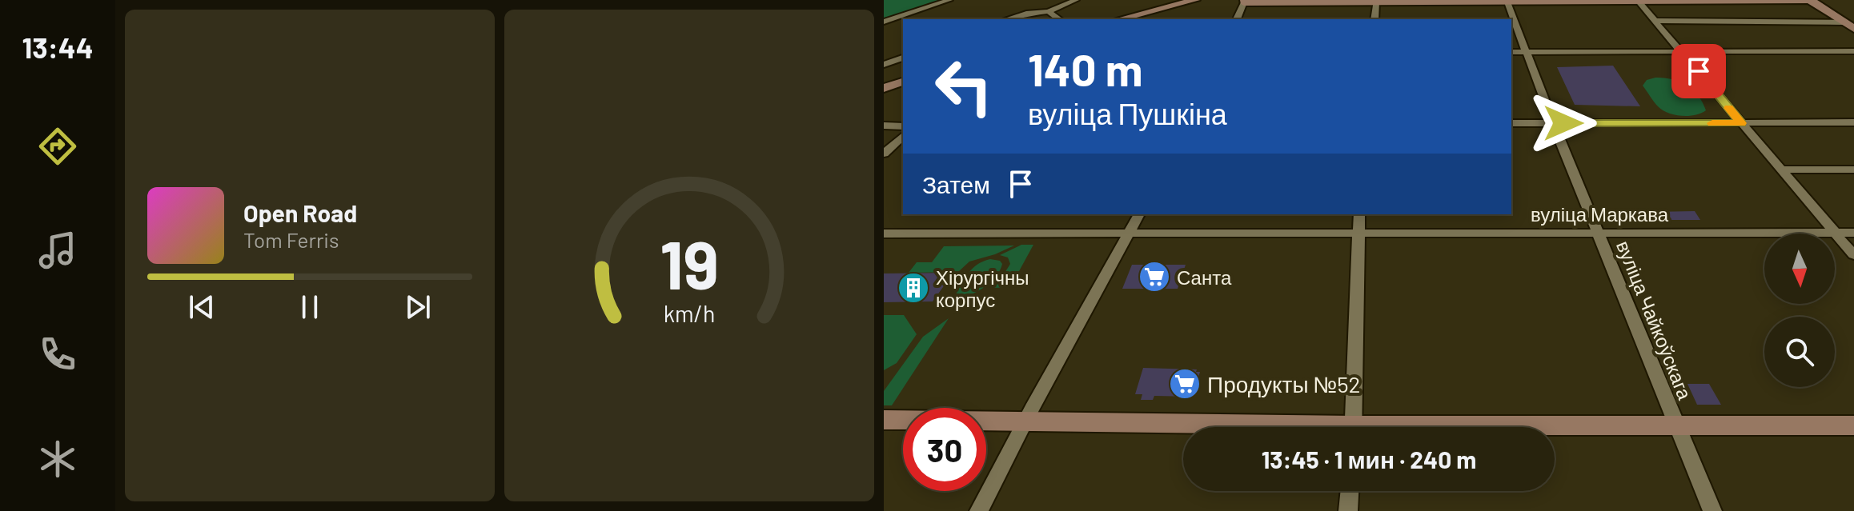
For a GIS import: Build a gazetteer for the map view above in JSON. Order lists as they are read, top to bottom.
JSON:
{
  "streets": {
    "street": ["вуліца Маркава", "вуліца Чайкоўскага"]
  },
  "crossings": [
    ["вуліца Маркава", "вуліца Чайкоўскага"]
  ],
  "places": {
    "supermarket": ["Санта", "Продукты №52"],
    "building": ["Хірургічны корпус"]
  },
  "north": "bottom",
  "page": {
    "tabs": "13:44",
    "turn": ["140 m", "вуліца Пушкіна"],
    "then": "Затем",
    "song": ["Open Road", "Tom Ferris"],
    "limit": "30",
    "trip": "13:45 · 1 мин · 240 m",
    "gauge": ["19", "km/h"]
  }
}
